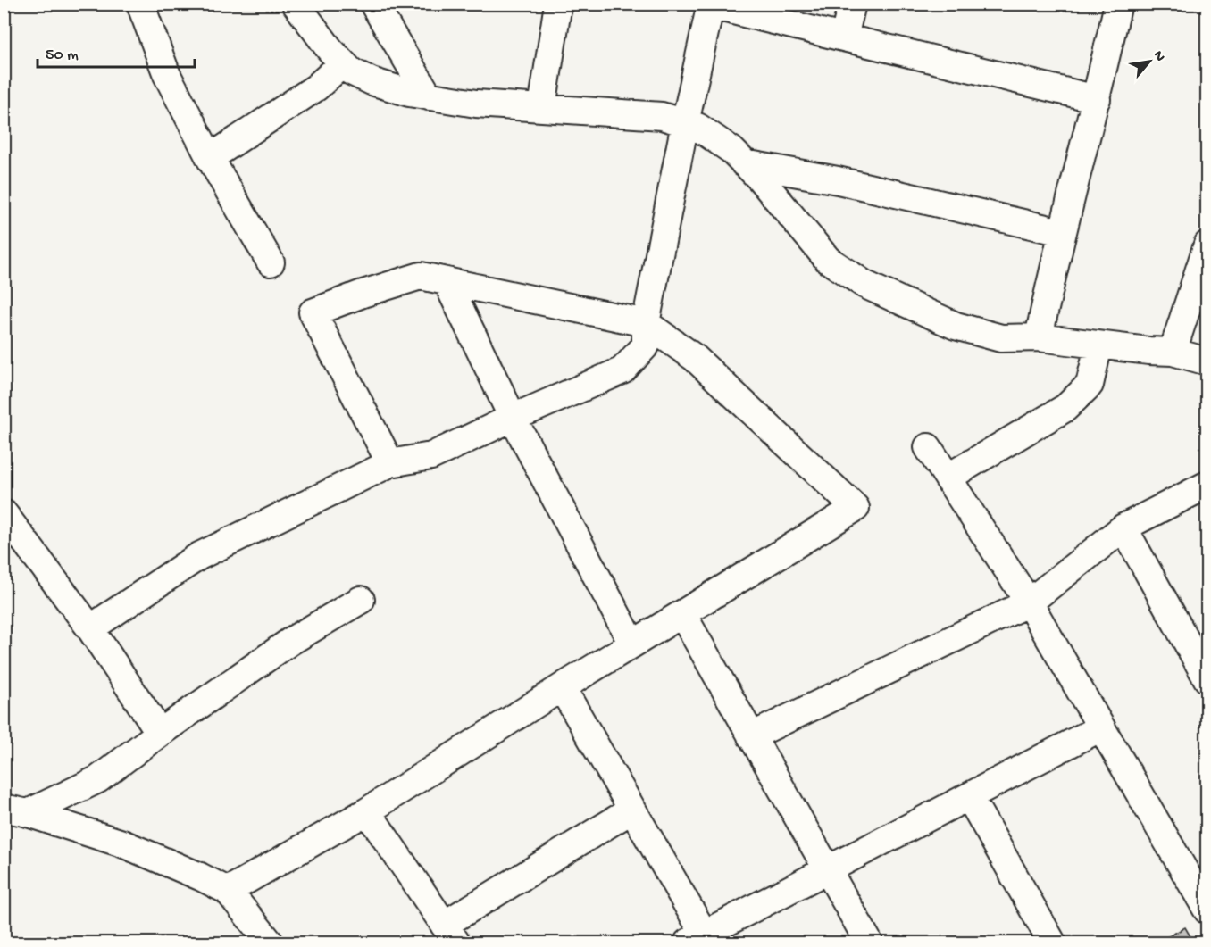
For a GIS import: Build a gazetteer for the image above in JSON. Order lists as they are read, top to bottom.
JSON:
{
  "scale_bar": "50 m",
  "north": "top right"
}
